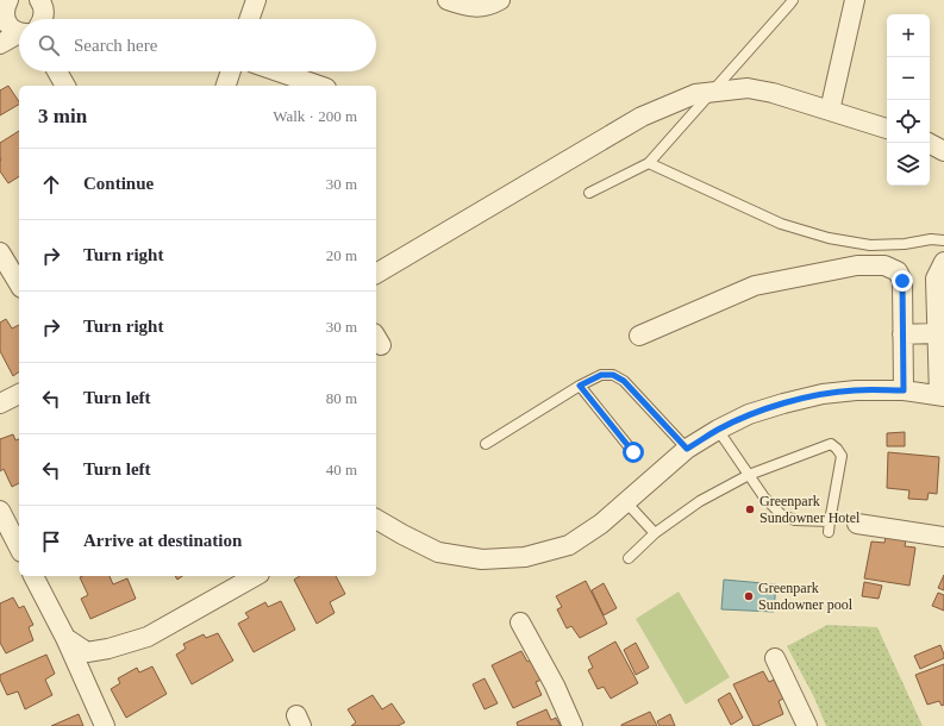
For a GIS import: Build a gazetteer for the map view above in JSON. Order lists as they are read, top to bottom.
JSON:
{
  "places": ["Greenpark Sundowner Hotel", "Greenpark Sundowner pool"],
  "page": {
    "map_buttons": ["+", "−"],
    "search": "Search here",
    "heading": ["3 min", "Walk · 200 m"],
    "list": [
      ["Continue", "30 m"],
      ["Turn right", "20 m"],
      ["Turn right", "30 m"],
      ["Turn left", "80 m"],
      ["Turn left", "40 m"],
      "Arrive at destination"
    ]
  }
}
